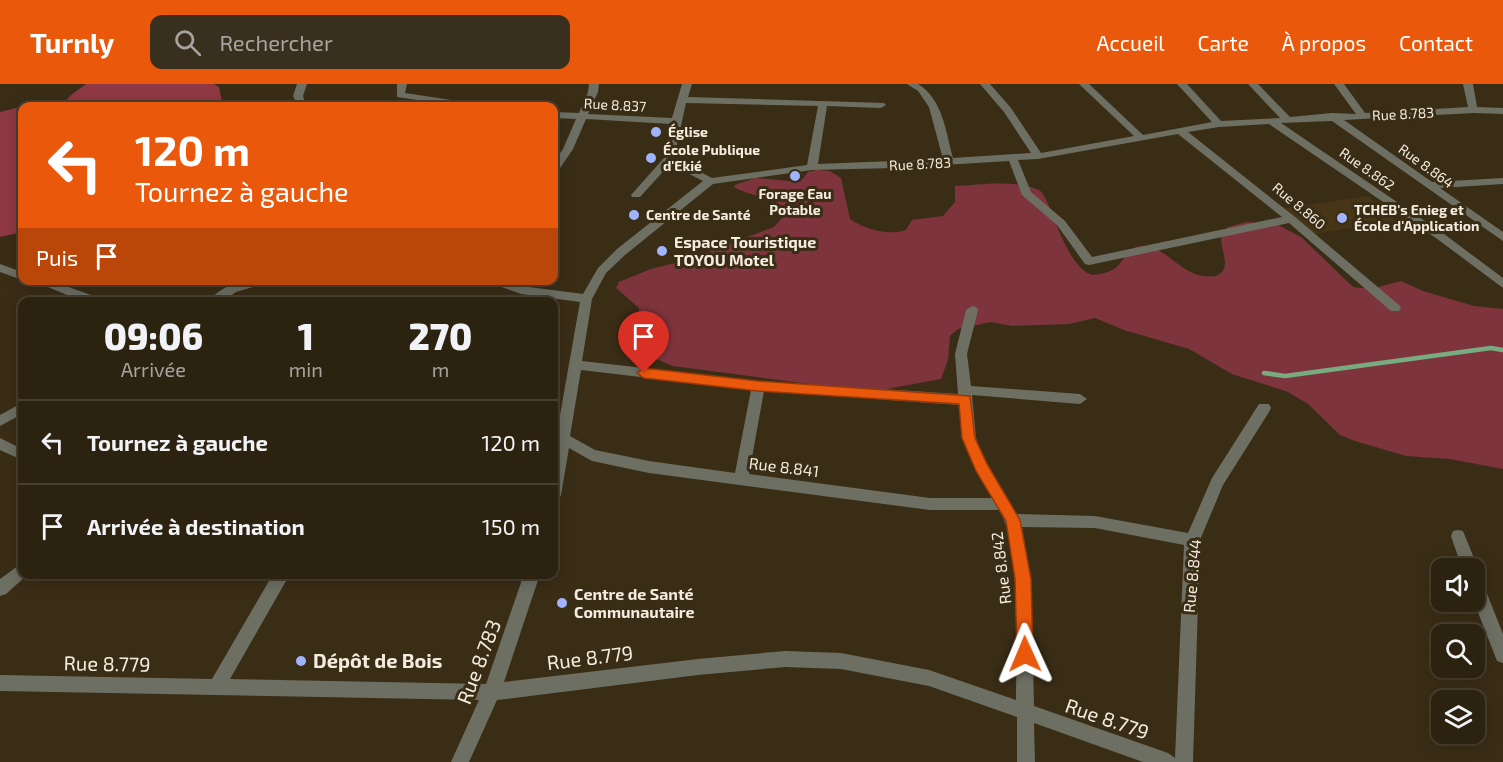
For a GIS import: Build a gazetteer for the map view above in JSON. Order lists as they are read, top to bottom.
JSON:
{
  "streets": {
    "street": [
      "Rue 8.837",
      "Rue 8.783",
      "Rue 8.864",
      "Rue 8.862",
      "Rue 8.860",
      "Rue 8.841",
      "Rue 8.842",
      "Rue 8.844",
      "Rue 8.779"
    ]
  },
  "crossings": [
    ["Rue 8.783", "Rue 8.864"],
    ["Rue 8.783", "Rue 8.862"],
    ["Rue 8.783", "Rue 8.860"],
    ["Rue 8.783", "Rue 8.779"],
    ["Rue 8.841", "Rue 8.842"],
    ["Rue 8.842", "Rue 8.779"]
  ],
  "places": [
    "Église",
    "École Publique d'Ekié",
    "Forage Eau Potable",
    "Centre de Santé",
    "TCHEB's Enieg et École d'Application",
    "Espace Touristique TOYOU Motel",
    "Centre de Santé Communautaire",
    "Dépôt de Bois"
  ],
  "page": {
    "header": "Turnly",
    "search": "Rechercher",
    "nav": [
      "Accueil",
      "Carte",
      "À propos",
      "Contact"
    ],
    "turn": ["120 m", "Tournez à gauche"],
    "then": "Puis",
    "eta": [
      "09:06",
      "Arrivée",
      "1",
      "min",
      "270",
      "m"
    ],
    "list": [
      {
        "name": "Tournez à gauche",
        "value": "120 m"
      },
      {
        "name": "Arrivée à destination",
        "value": "150 m"
      }
    ]
  }
}
